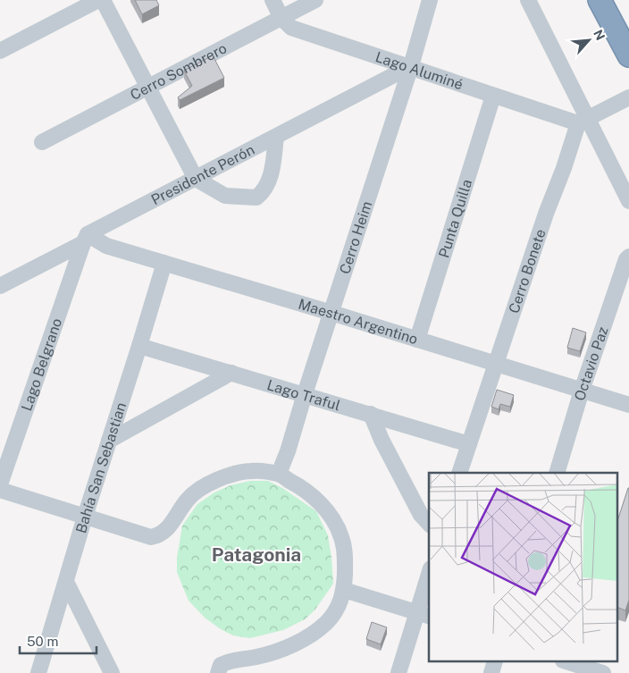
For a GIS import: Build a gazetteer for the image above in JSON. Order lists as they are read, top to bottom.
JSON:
{
  "streets": {
    "street": [
      "Lago Aluminé",
      "Cerro Sombrero",
      "Presidente Perón",
      "Punta Quilla",
      "Cerro Heim",
      "Cerro Bonete",
      "Maestro Argentino",
      "Lago Belgrano",
      "Octavio Paz",
      "Lago Traful",
      "Bahía San Sebastian"
    ]
  },
  "crossings": [
    ["Lago Aluminé", "Cerro Sombrero"],
    ["Lago Aluminé", "Presidente Perón"],
    ["Lago Aluminé", "Punta Quilla"],
    ["Lago Aluminé", "Cerro Heim"],
    ["Lago Aluminé", "Cerro Bonete"],
    ["Presidente Perón", "Cerro Heim"],
    ["Presidente Perón", "Maestro Argentino"],
    ["Presidente Perón", "Lago Belgrano"],
    ["Punta Quilla", "Maestro Argentino"],
    ["Cerro Heim", "Maestro Argentino"],
    ["Cerro Heim", "Lago Traful"],
    ["Cerro Bonete", "Maestro Argentino"],
    ["Cerro Bonete", "Lago Traful"],
    ["Maestro Argentino", "Lago Belgrano"],
    ["Maestro Argentino", "Octavio Paz"],
    ["Maestro Argentino", "Bahía San Sebastian"],
    ["Lago Traful", "Bahía San Sebastian"]
  ],
  "districts": ["Patagonia"],
  "scale_bar": "50 m",
  "north": "top right"
}
